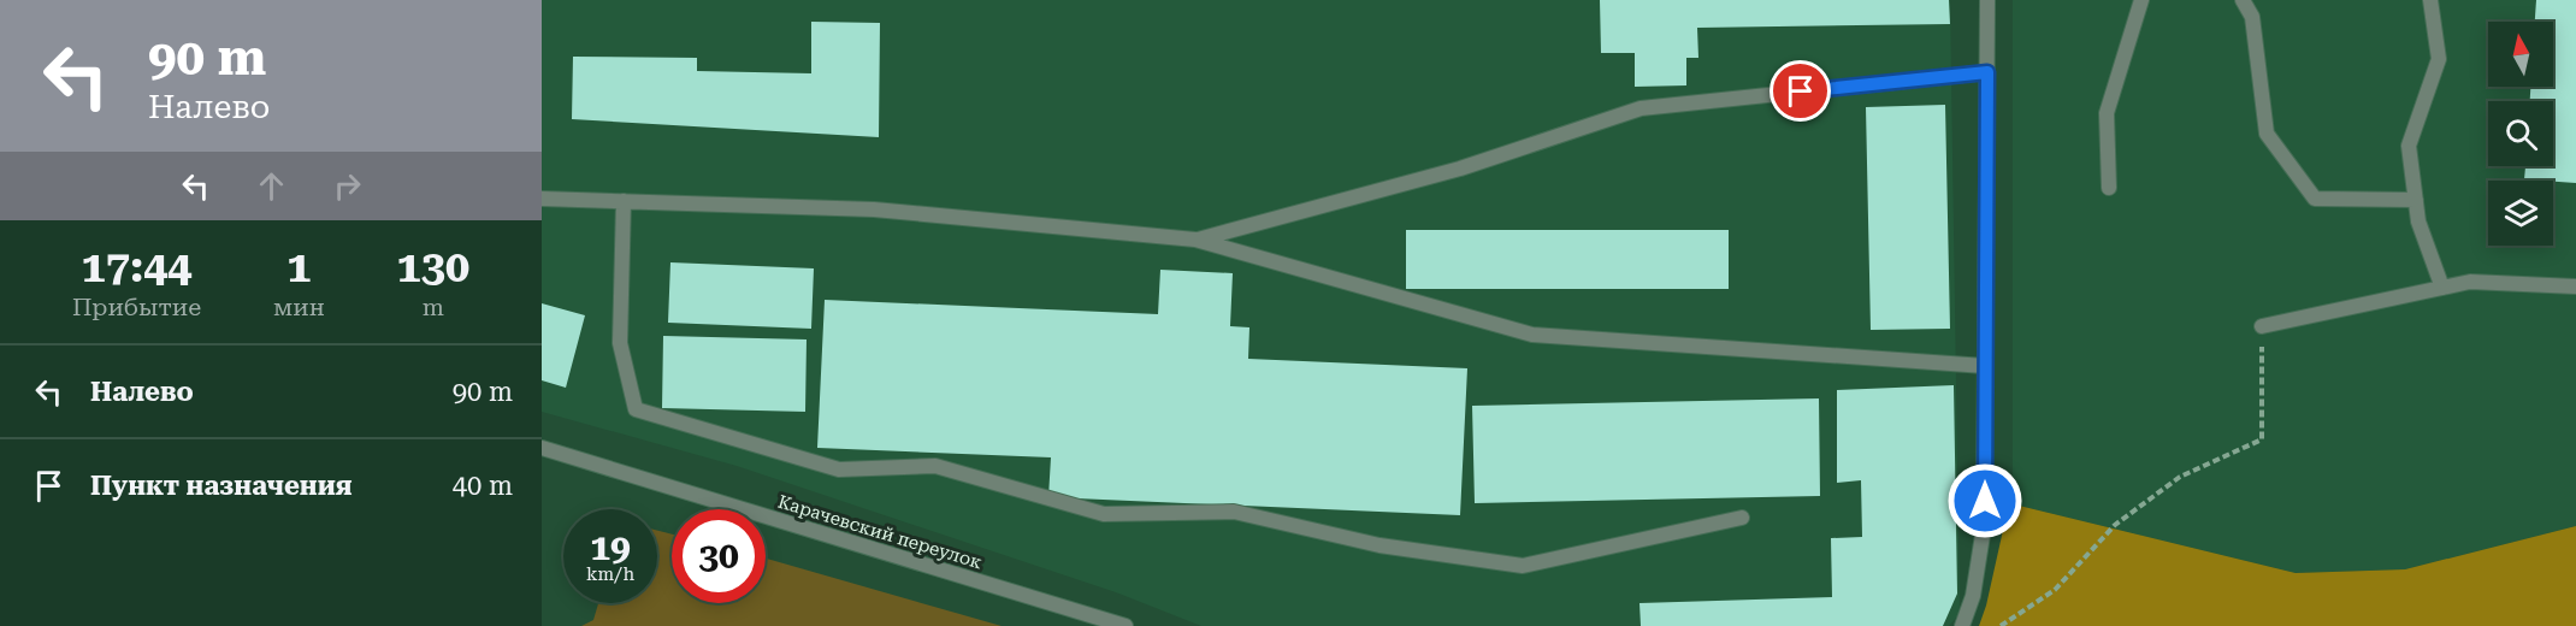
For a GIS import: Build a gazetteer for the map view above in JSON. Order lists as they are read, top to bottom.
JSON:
{
  "streets": {
    "street": ["Карачевский переулок"]
  },
  "north": "top",
  "page": {
    "turn": ["90 m", "Налево"],
    "eta": [
      "17:44",
      "Прибытие",
      "1",
      "мин",
      "130",
      "m"
    ],
    "list": [
      {
        "name": "Налево",
        "value": "90 m"
      },
      {
        "name": "Пункт назначения",
        "value": "40 m"
      }
    ],
    "speed": "19 km/h",
    "limit": "30"
  }
}
